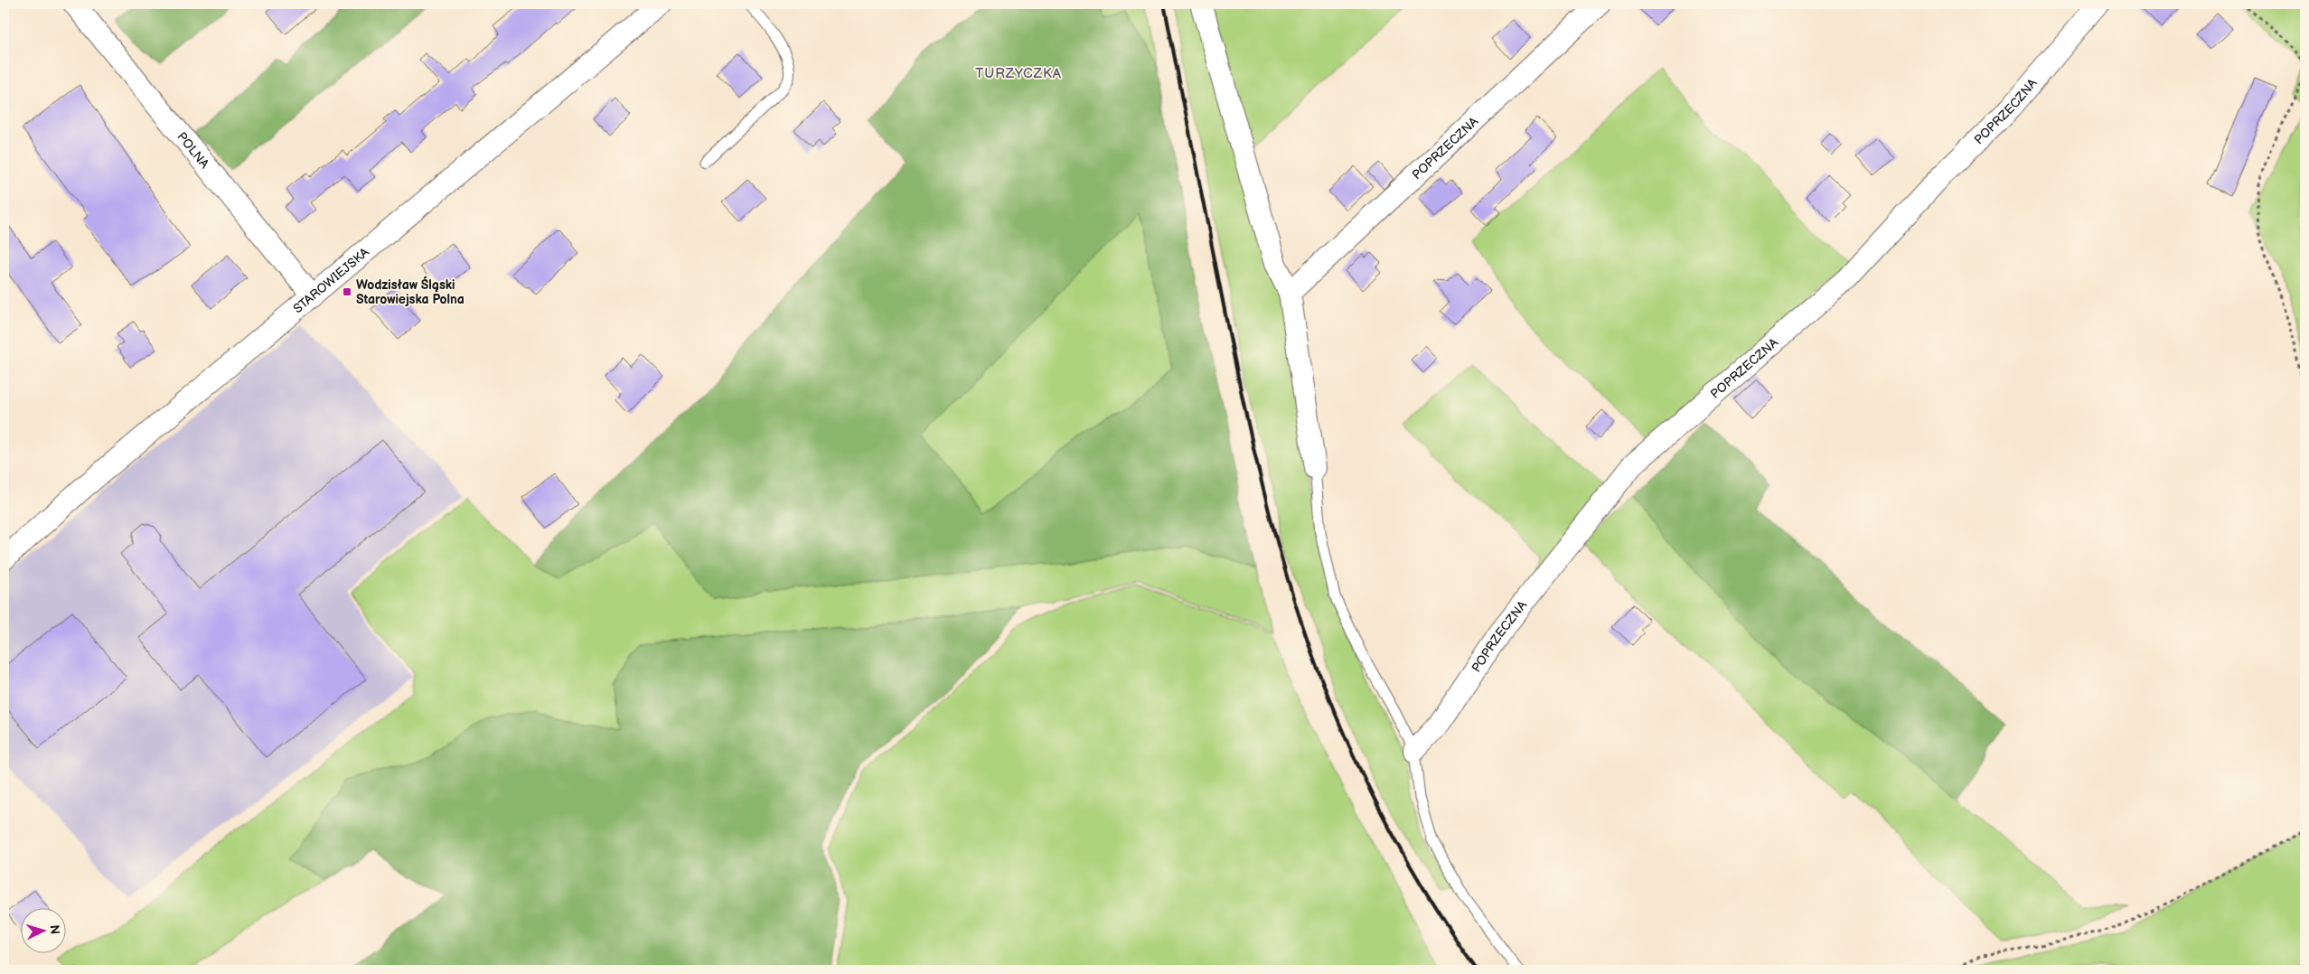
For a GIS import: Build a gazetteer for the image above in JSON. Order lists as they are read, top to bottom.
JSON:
{
  "streets": {
    "street": ["POPRZECZNA", "POLNA", "STAROWIEJSKA"]
  },
  "crossings": [
    ["POLNA", "STAROWIEJSKA"]
  ],
  "districts": ["TURZYCZKA"],
  "places": {
    "transit": ["Wodzisław Śląski Starowiejska Polna"]
  },
  "north": "right"
}
